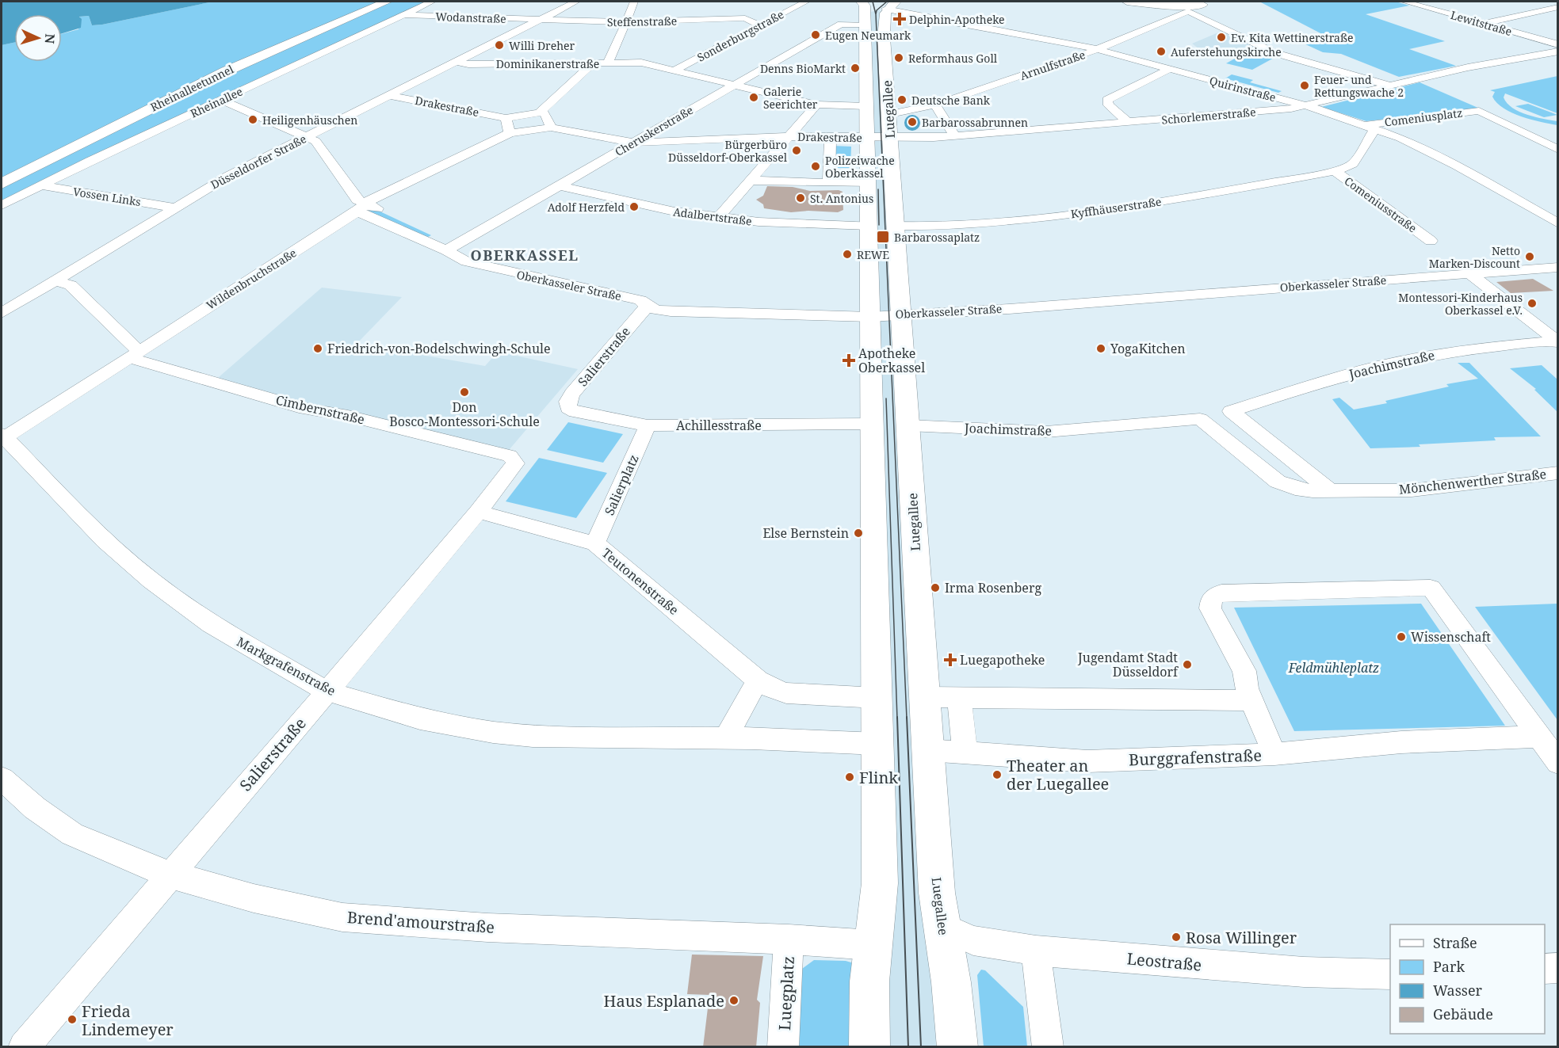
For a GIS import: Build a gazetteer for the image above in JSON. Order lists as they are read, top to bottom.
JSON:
{
  "streets": {
    "main road": ["Rheinalleetunnel", "Luegallee"],
    "street": [
      "Wodanstraße",
      "Steffenstraße",
      "Lewitstraße",
      "Sonderburgstraße",
      "Dominikanerstraße",
      "Arnulfstraße",
      "Quirinstraße",
      "Rheinallee",
      "Drakestraße",
      "Schorlemerstraße",
      "Comeniusplatz",
      "Cheruskerstraße",
      "Düsseldorfer Straße",
      "Vossen Links",
      "Comeniusstraße",
      "Kyffhäuserstraße",
      "Adalbertstraße",
      "Wildenbruchstraße",
      "Oberkasseler Straße",
      "Salierstraße",
      "Joachimstraße",
      "Cimbernstraße",
      "Achillesstraße",
      "Mönchenwerther Straße",
      "Salierplatz",
      "Teutonenstraße",
      "Markgrafenstraße",
      "Burggrafenstraße",
      "Brend'amourstraße",
      "Leostraße",
      "Luegplatz"
    ]
  },
  "crossings": [
    ["Wodanstraße", "Steffenstraße"],
    ["Wodanstraße", "Rheinallee"],
    ["Wodanstraße", "Düsseldorfer Straße"],
    ["Steffenstraße", "Sonderburgstraße"],
    ["Steffenstraße", "Düsseldorfer Straße"],
    ["Sonderburgstraße", "Dominikanerstraße"],
    ["Dominikanerstraße", "Luegallee"],
    ["Dominikanerstraße", "Cheruskerstraße"],
    ["Dominikanerstraße", "Düsseldorfer Straße"],
    ["Arnulfstraße", "Quirinstraße"],
    ["Arnulfstraße", "Luegallee"],
    ["Quirinstraße", "Luegallee"],
    ["Quirinstraße", "Schorlemerstraße"],
    ["Quirinstraße", "Comeniusplatz"],
    ["Quirinstraße", "Comeniusstraße"],
    ["Rheinallee", "Vossen Links"],
    ["Rheinallee", "Oberkasseler Straße"],
    ["Drakestraße", "Luegallee"],
    ["Drakestraße", "Schorlemerstraße"],
    ["Drakestraße", "Cheruskerstraße"],
    ["Drakestraße", "Düsseldorfer Straße"],
    ["Drakestraße", "Wildenbruchstraße"],
    ["Luegallee", "Schorlemerstraße"],
    ["Luegallee", "Cheruskerstraße"],
    ["Luegallee", "Kyffhäuserstraße"],
    ["Luegallee", "Adalbertstraße"],
    ["Luegallee", "Oberkasseler Straße"],
    ["Luegallee", "Joachimstraße"],
    ["Luegallee", "Achillesstraße"],
    ["Luegallee", "Markgrafenstraße"],
    ["Luegallee", "Burggrafenstraße"],
    ["Luegallee", "Brend'amourstraße"],
    ["Luegallee", "Leostraße"],
    ["Comeniusplatz", "Comeniusstraße"],
    ["Cheruskerstraße", "Adalbertstraße"],
    ["Cheruskerstraße", "Oberkasseler Straße"],
    ["Düsseldorfer Straße", "Vossen Links"],
    ["Düsseldorfer Straße", "Oberkasseler Straße"],
    ["Düsseldorfer Straße", "Cimbernstraße"],
    ["Comeniusstraße", "Kyffhäuserstraße"],
    ["Wildenbruchstraße", "Oberkasseler Straße"],
    ["Wildenbruchstraße", "Cimbernstraße"],
    ["Wildenbruchstraße", "Markgrafenstraße"],
    ["Oberkasseler Straße", "Salierstraße"],
    ["Salierstraße", "Cimbernstraße"],
    ["Salierstraße", "Achillesstraße"],
    ["Salierstraße", "Teutonenstraße"],
    ["Salierstraße", "Markgrafenstraße"],
    ["Salierstraße", "Brend'amourstraße"],
    ["Joachimstraße", "Mönchenwerther Straße"],
    ["Achillesstraße", "Salierplatz"],
    ["Salierplatz", "Teutonenstraße"],
    ["Brend'amourstraße", "Luegplatz"]
  ],
  "districts": ["OBERKASSEL"],
  "parks": ["Feldmühleplatz"],
  "places": {
    "health": ["Delphin-Apotheke", "Apotheke Oberkassel", "Luegapotheke"],
    "other": [
      "Eugen Neumark",
      "Ev. Kita Wettinerstraße",
      "Willi Dreher",
      "Auferstehungskirche",
      "Reformhaus Goll",
      "Denns BioMarkt",
      "Feuer- und Rettungswache 2",
      "Galerie Seerichter",
      "Deutsche Bank",
      "Heiligenhäuschen",
      "Barbarossabrunnen",
      "Bürgerbüro Düsseldorf-Oberkassel",
      "Polizeiwache Oberkassel",
      "St. Antonius",
      "Adolf Herzfeld",
      "REWE",
      "Netto Marken-Discount",
      "Montessori-Kinderhaus Oberkassel e.V.",
      "Friedrich-von-Bodelschwingh-Schule",
      "YogaKitchen",
      "Don Bosco-Montessori-Schule",
      "Else Bernstein",
      "Irma Rosenberg",
      "Wissenschaft",
      "Jugendamt Stadt Düsseldorf",
      "Theater an der Luegallee",
      "Flink",
      "Rosa Willinger",
      "Haus Esplanade",
      "Frieda Lindemeyer"
    ],
    "transit": ["Barbarossaplatz"]
  },
  "legend": [
    "Straße",
    "Park",
    "Wasser",
    "Gebäude"
  ],
  "north": "right"
}
